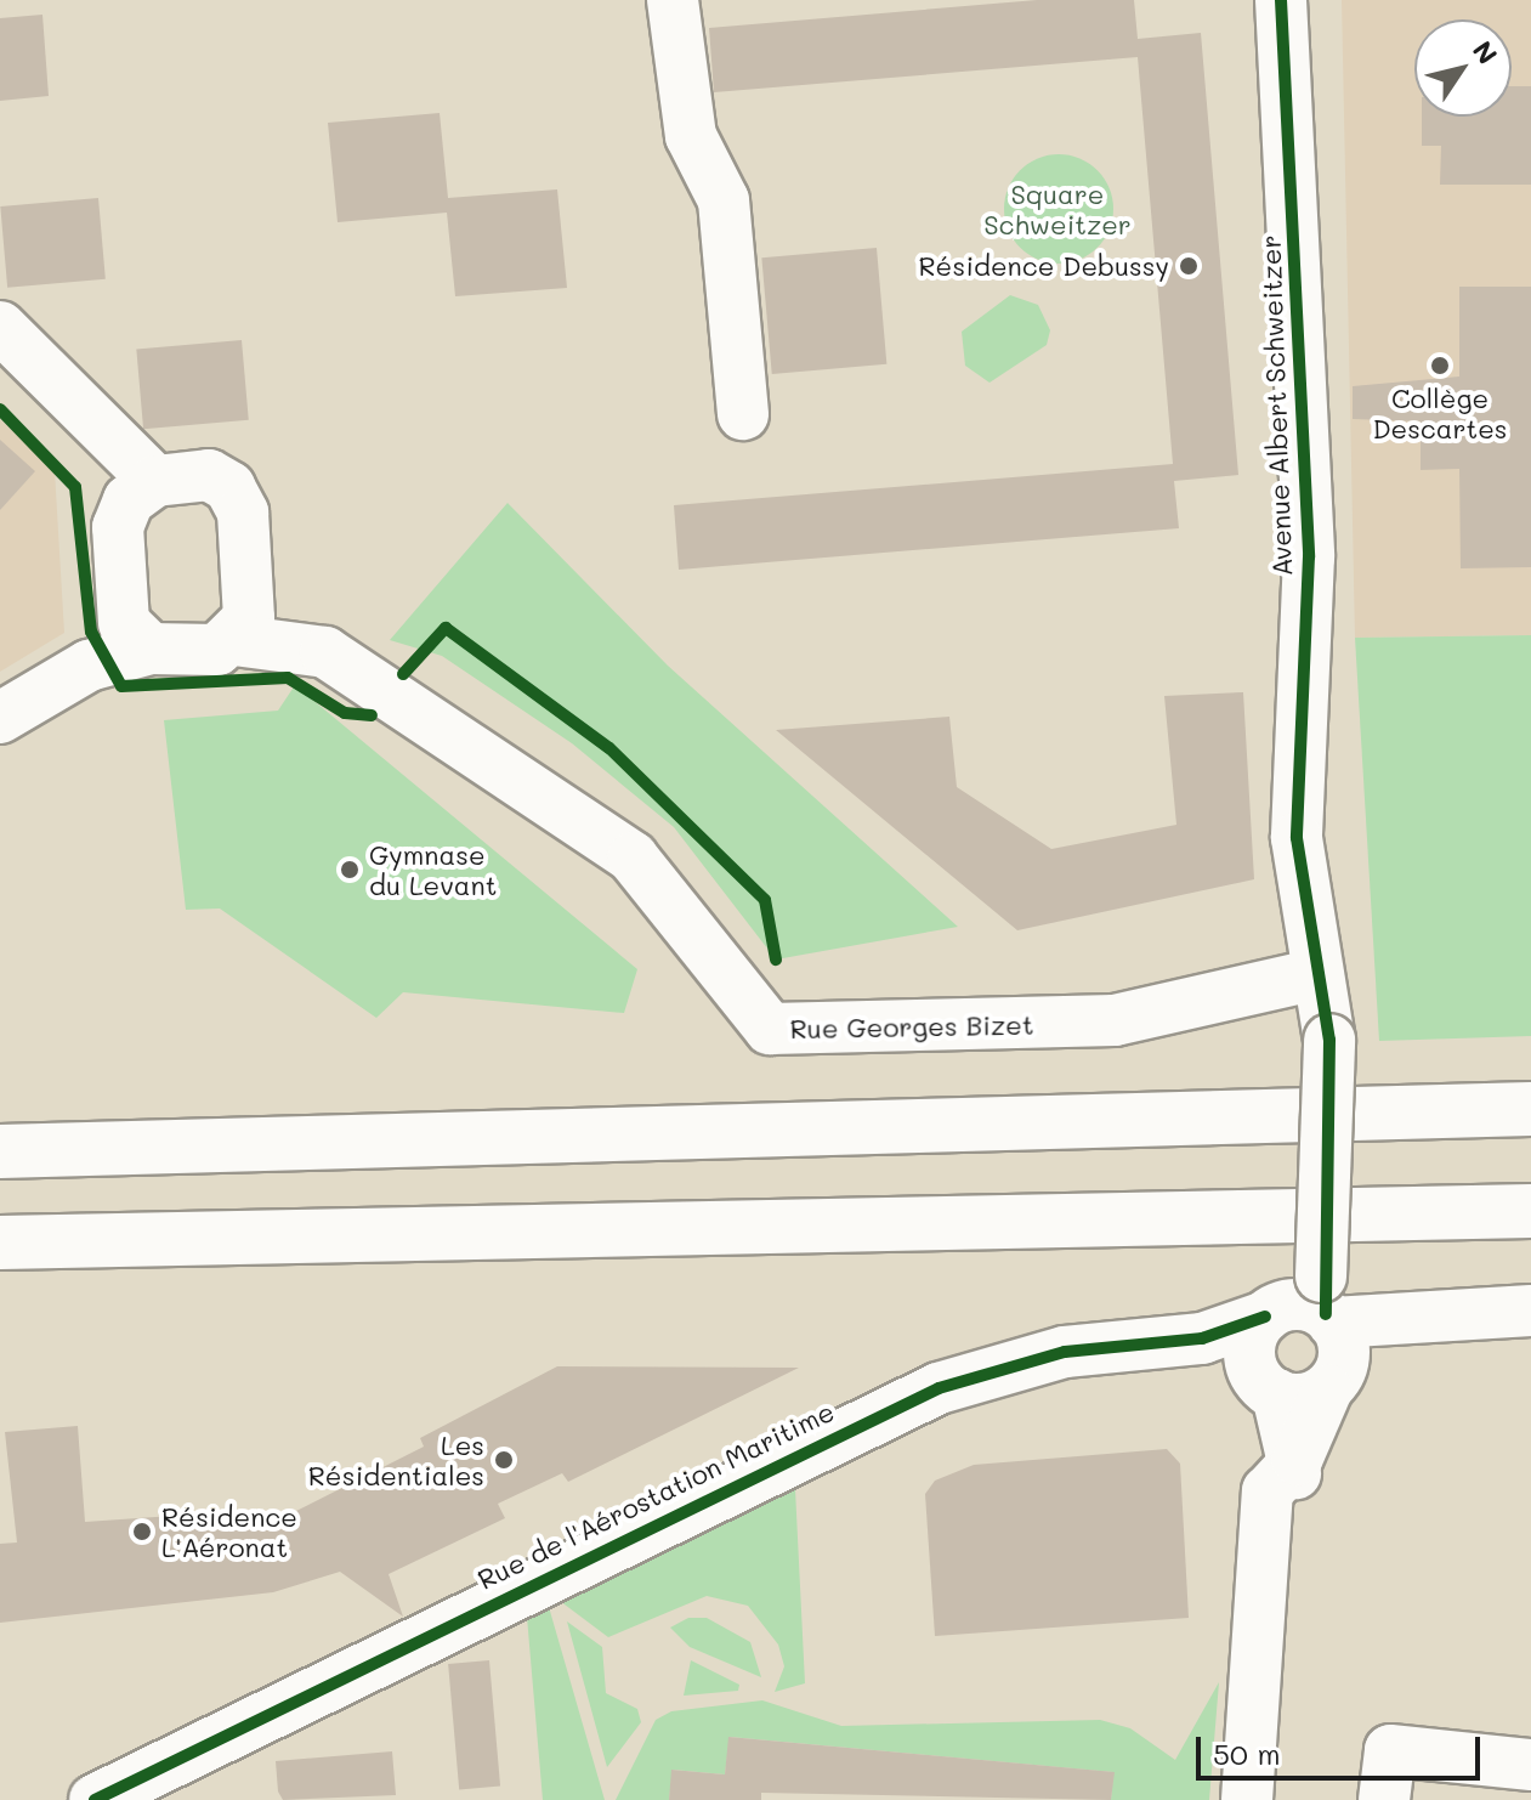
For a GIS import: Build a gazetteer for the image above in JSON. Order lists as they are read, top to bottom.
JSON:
{
  "streets": {
    "street": ["Avenue Albert Schweitzer", "Rue Georges Bizet", "Rue de l'Aérostation Maritime"]
  },
  "crossings": [
    ["Avenue Albert Schweitzer", "Rue Georges Bizet"],
    ["Avenue Albert Schweitzer", "Rue de l'Aérostation Maritime"]
  ],
  "parks": ["Square Schweitzer"],
  "places": [
    "Résidence Debussy",
    "Collège Descartes",
    "Gymnase du Levant",
    "Les Résidentiales",
    "Résidence L'Aéronat"
  ],
  "scale_bar": "50 m",
  "north": "top right"
}
